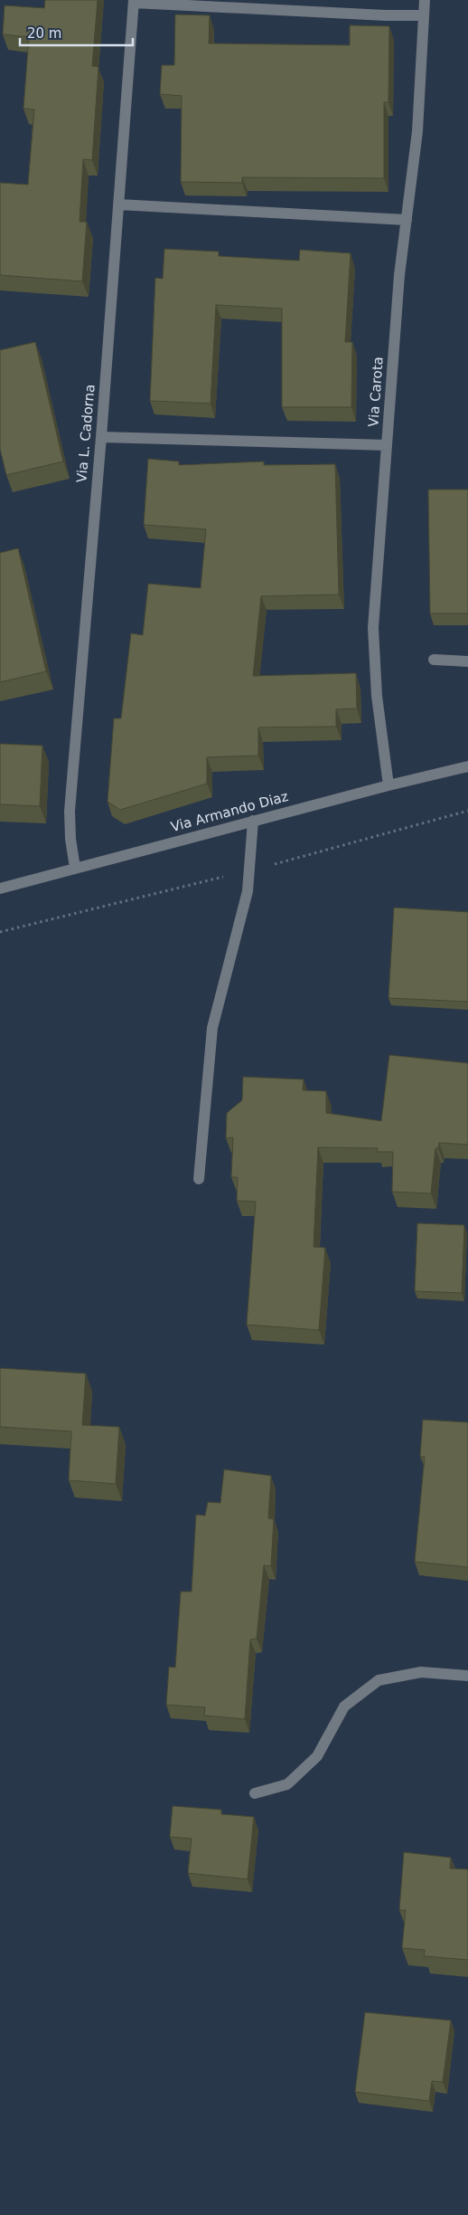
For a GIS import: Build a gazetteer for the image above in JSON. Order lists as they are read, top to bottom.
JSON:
{
  "streets": {
    "street": ["Via Carota", "Via L. Cadorna", "Via Armando Diaz"]
  },
  "crossings": [
    ["Via Carota", "Via Armando Diaz"],
    ["Via L. Cadorna", "Via Armando Diaz"]
  ],
  "scale_bar": "20 m"
}
